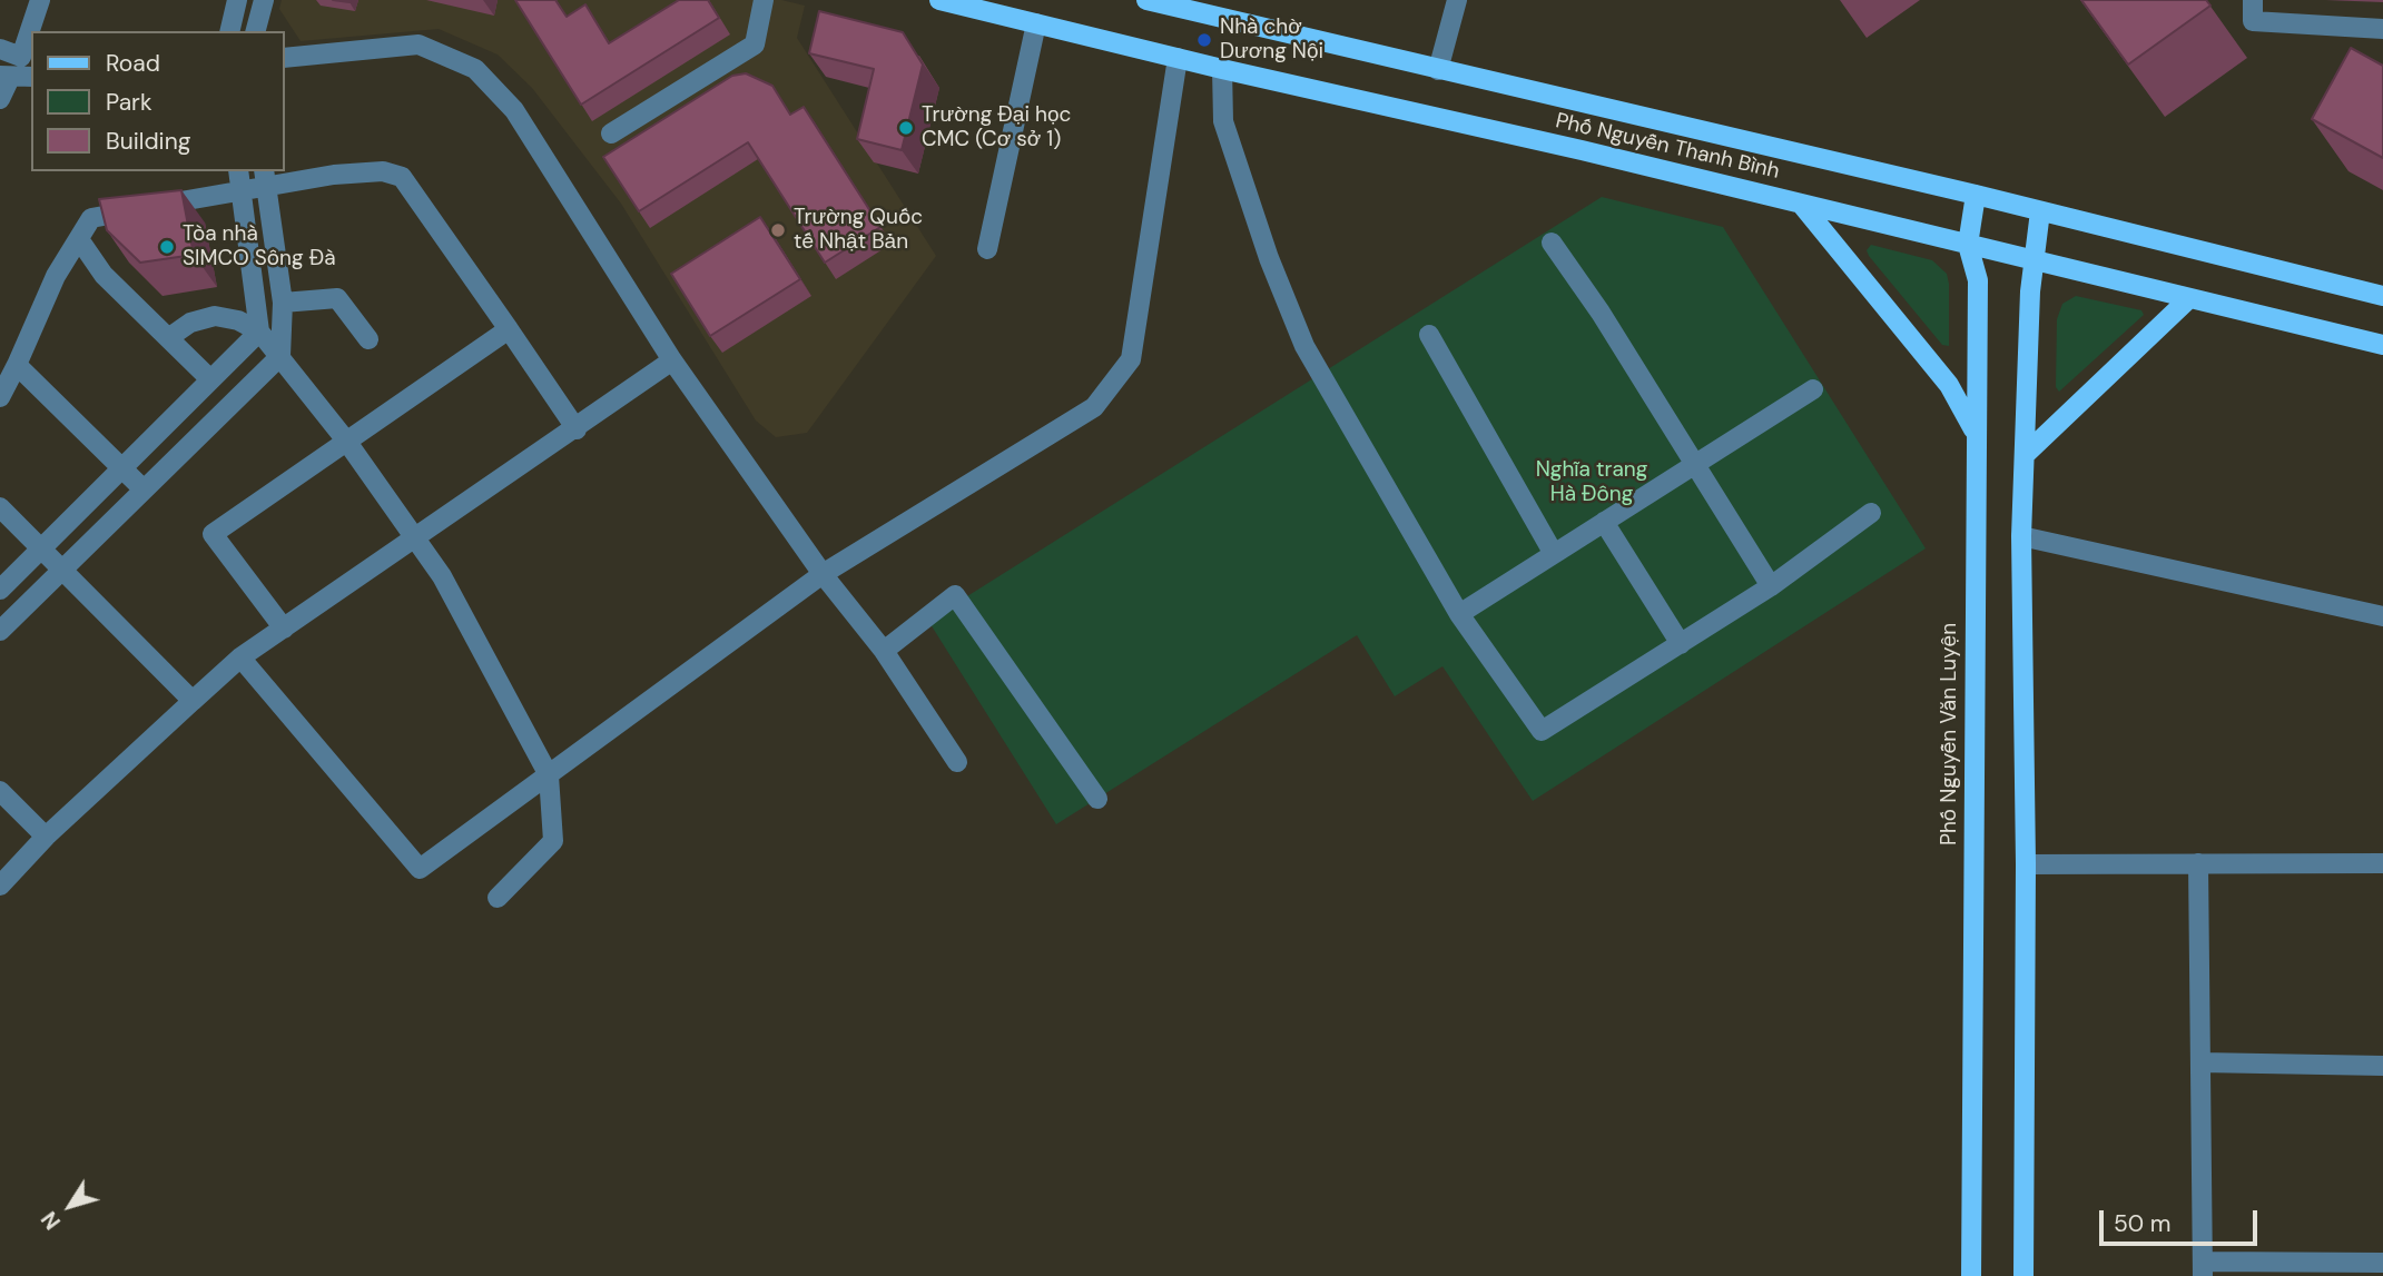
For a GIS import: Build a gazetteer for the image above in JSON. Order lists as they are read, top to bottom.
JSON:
{
  "streets": {
    "main road": ["Phố Nguyễn Thanh Bình", "Phố Nguyễn Văn Luyện"]
  },
  "crossings": [
    ["Phố Nguyễn Thanh Bình", "Phố Nguyễn Văn Luyện"]
  ],
  "parks": ["Nghĩa trang Hà Đông"],
  "places": [
    "Nhà chờ Dương Nội",
    "Trường Đại học CMC (Cơ sở 1)",
    "Trường Quốc tế Nhật Bản",
    "Tòa nhà SIMCO Sông Đà"
  ],
  "legend": ["Road", "Park", "Building"],
  "scale_bar": "50 m",
  "north": "bottom left"
}
